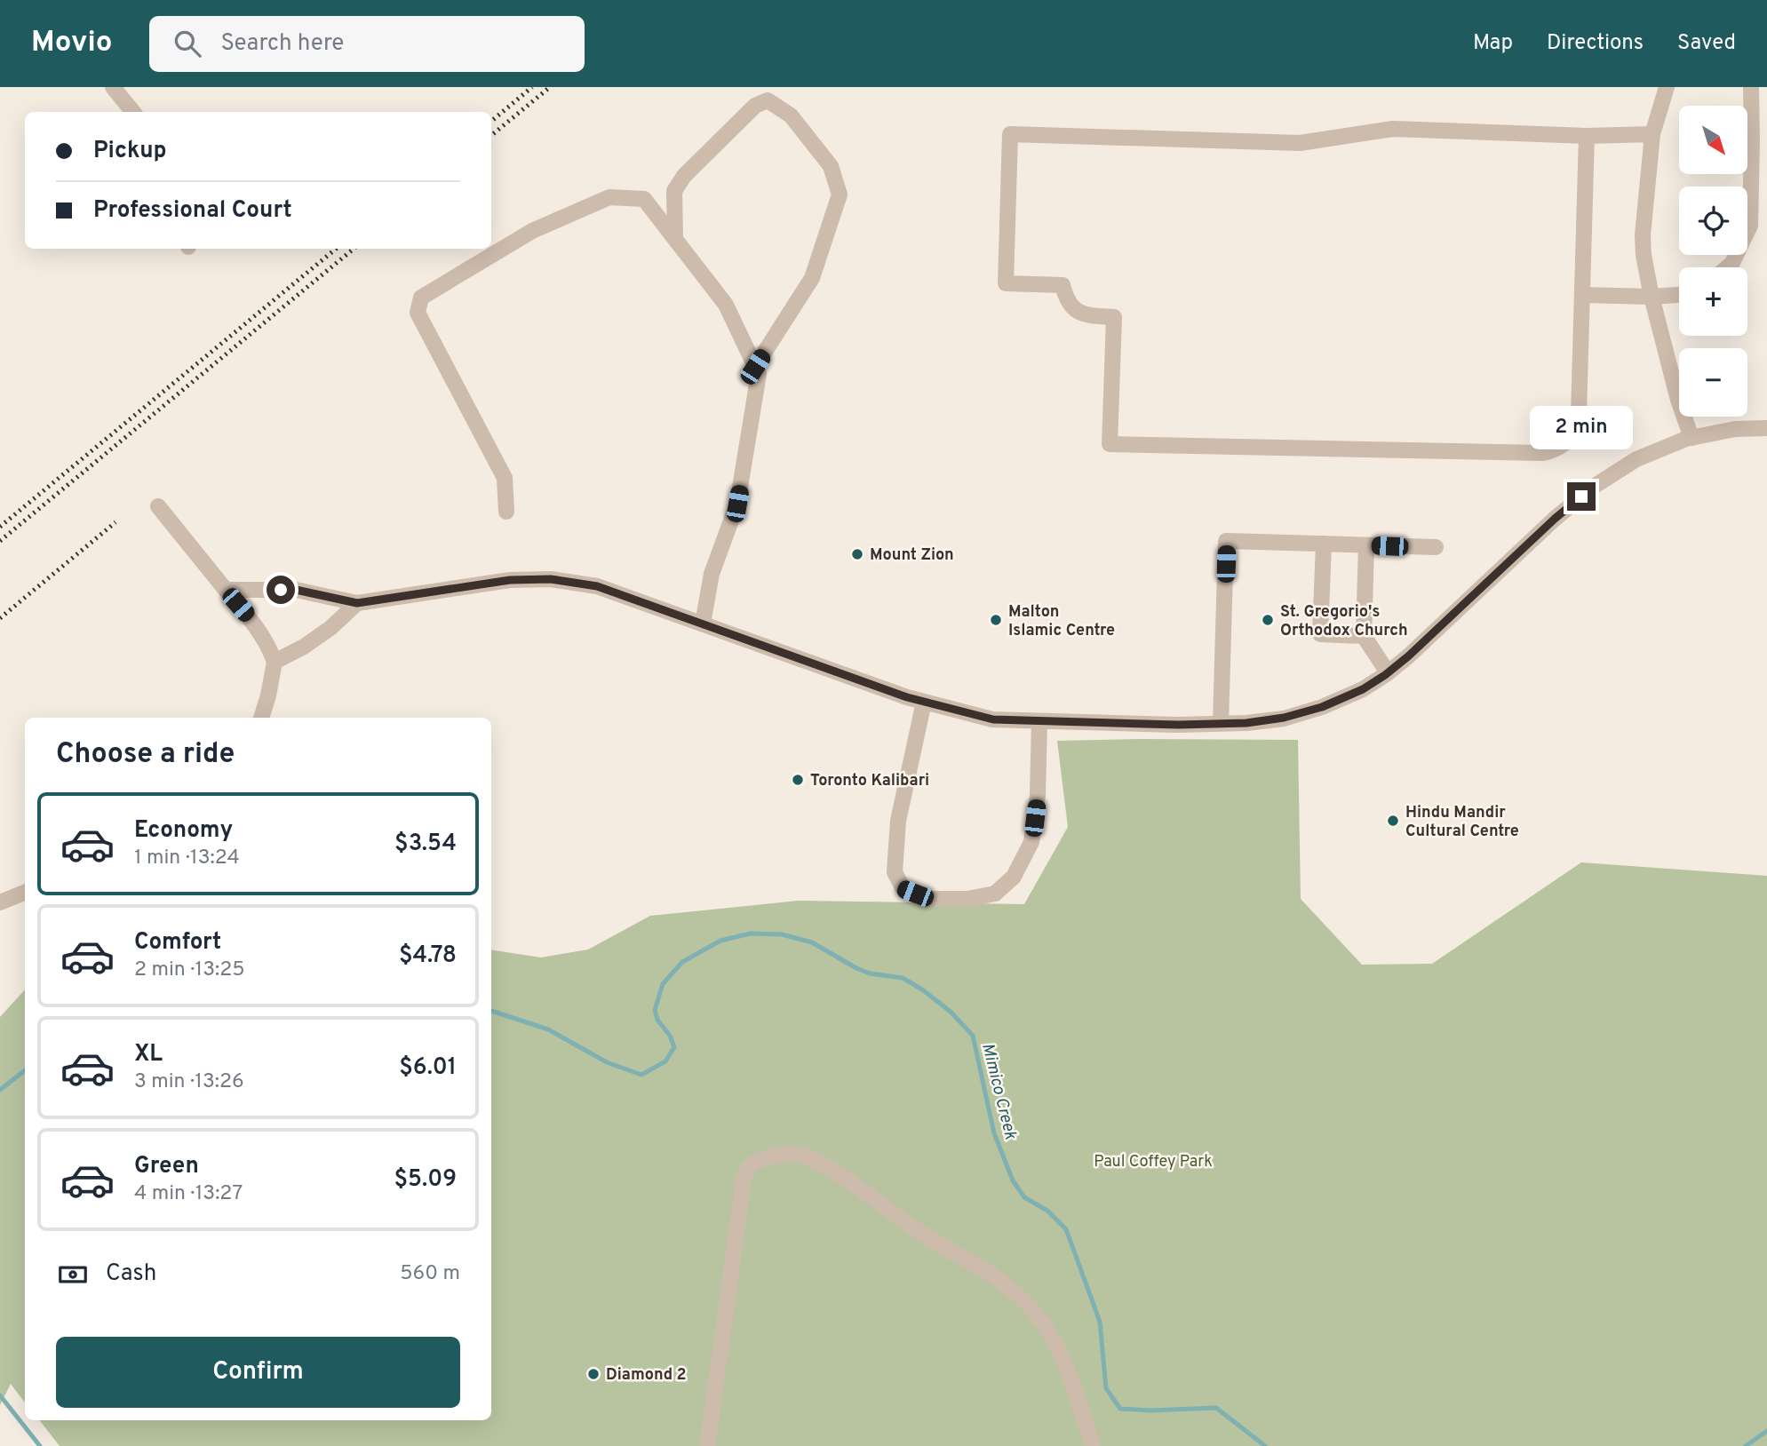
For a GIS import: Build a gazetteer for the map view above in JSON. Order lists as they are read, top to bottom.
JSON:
{
  "water": ["Mimico Creek"],
  "parks": ["Paul Coffey Park"],
  "places": [
    "Mount Zion",
    "Malton Islamic Centre",
    "St. Gregorio's Orthodox Church",
    "Toronto Kalibari",
    "Hindu Mandir Cultural Centre",
    "Diamond 2"
  ],
  "north": "bottom right",
  "page": {
    "header": "Movio",
    "search": "Search here",
    "nav": ["Map", "Directions", "Saved"],
    "map_buttons": ["+", "−"],
    "banner": ["Pickup", "Professional Court"],
    "bubble": "2 min",
    "heading": "Choose a ride",
    "list": [
      {
        "name": "Economy",
        "note": "1 min · 13:24",
        "value": "$3.54"
      },
      {
        "name": "Comfort",
        "note": "2 min · 13:25",
        "value": "$4.78"
      },
      {
        "name": "XL",
        "note": "3 min · 13:26",
        "value": "$6.01"
      },
      {
        "name": "Green",
        "note": "4 min · 13:27",
        "value": "$5.09"
      }
    ],
    "pay": ["Cash", "560 m"],
    "buttons": "Confirm"
  }
}
